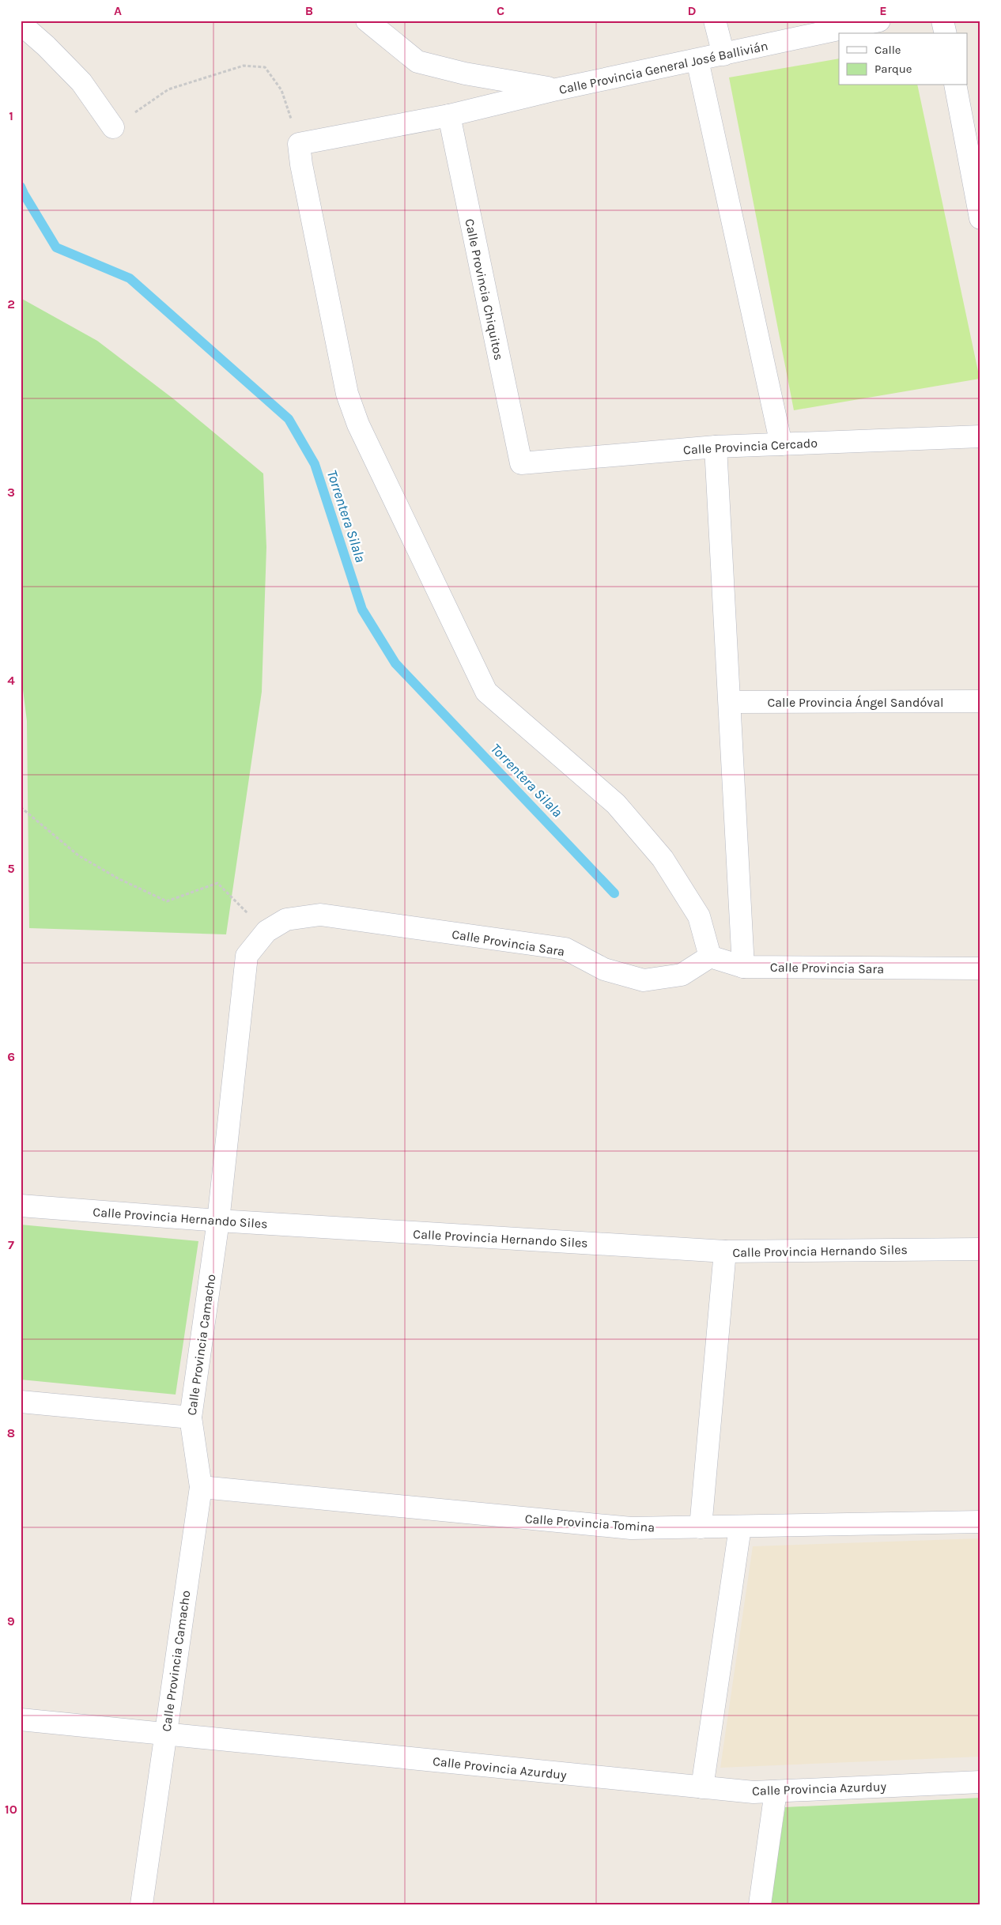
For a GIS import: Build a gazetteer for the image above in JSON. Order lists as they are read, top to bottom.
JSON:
{
  "streets": {
    "street": [
      "Calle Provincia General José Ballivián",
      "Calle Provincia Chiquitos",
      "Calle Provincia Cercado",
      "Calle Provincia Ángel Sandóval",
      "Calle Provincia Sara",
      "Calle Provincia Hernando Siles",
      "Calle Provincia Camacho",
      "Calle Provincia Tomina",
      "Calle Provincia Azurduy"
    ]
  },
  "crossings": [
    ["Calle Provincia General José Ballivián", "Calle Provincia Chiquitos"],
    ["Calle Provincia Chiquitos", "Calle Provincia Cercado"],
    ["Calle Provincia Sara", "Calle Provincia Camacho"],
    ["Calle Provincia Hernando Siles", "Calle Provincia Camacho"],
    ["Calle Provincia Camacho", "Calle Provincia Tomina"],
    ["Calle Provincia Camacho", "Calle Provincia Azurduy"]
  ],
  "water": ["Torrentera Silala"],
  "legend": ["Calle", "Parque"],
  "grid": {
    "columns": [
      "A",
      "B",
      "C",
      "D",
      "E"
    ],
    "rows": [
      "1",
      "2",
      "3",
      "4",
      "5",
      "6",
      "7",
      "8",
      "9",
      "10"
    ]
  }
}
